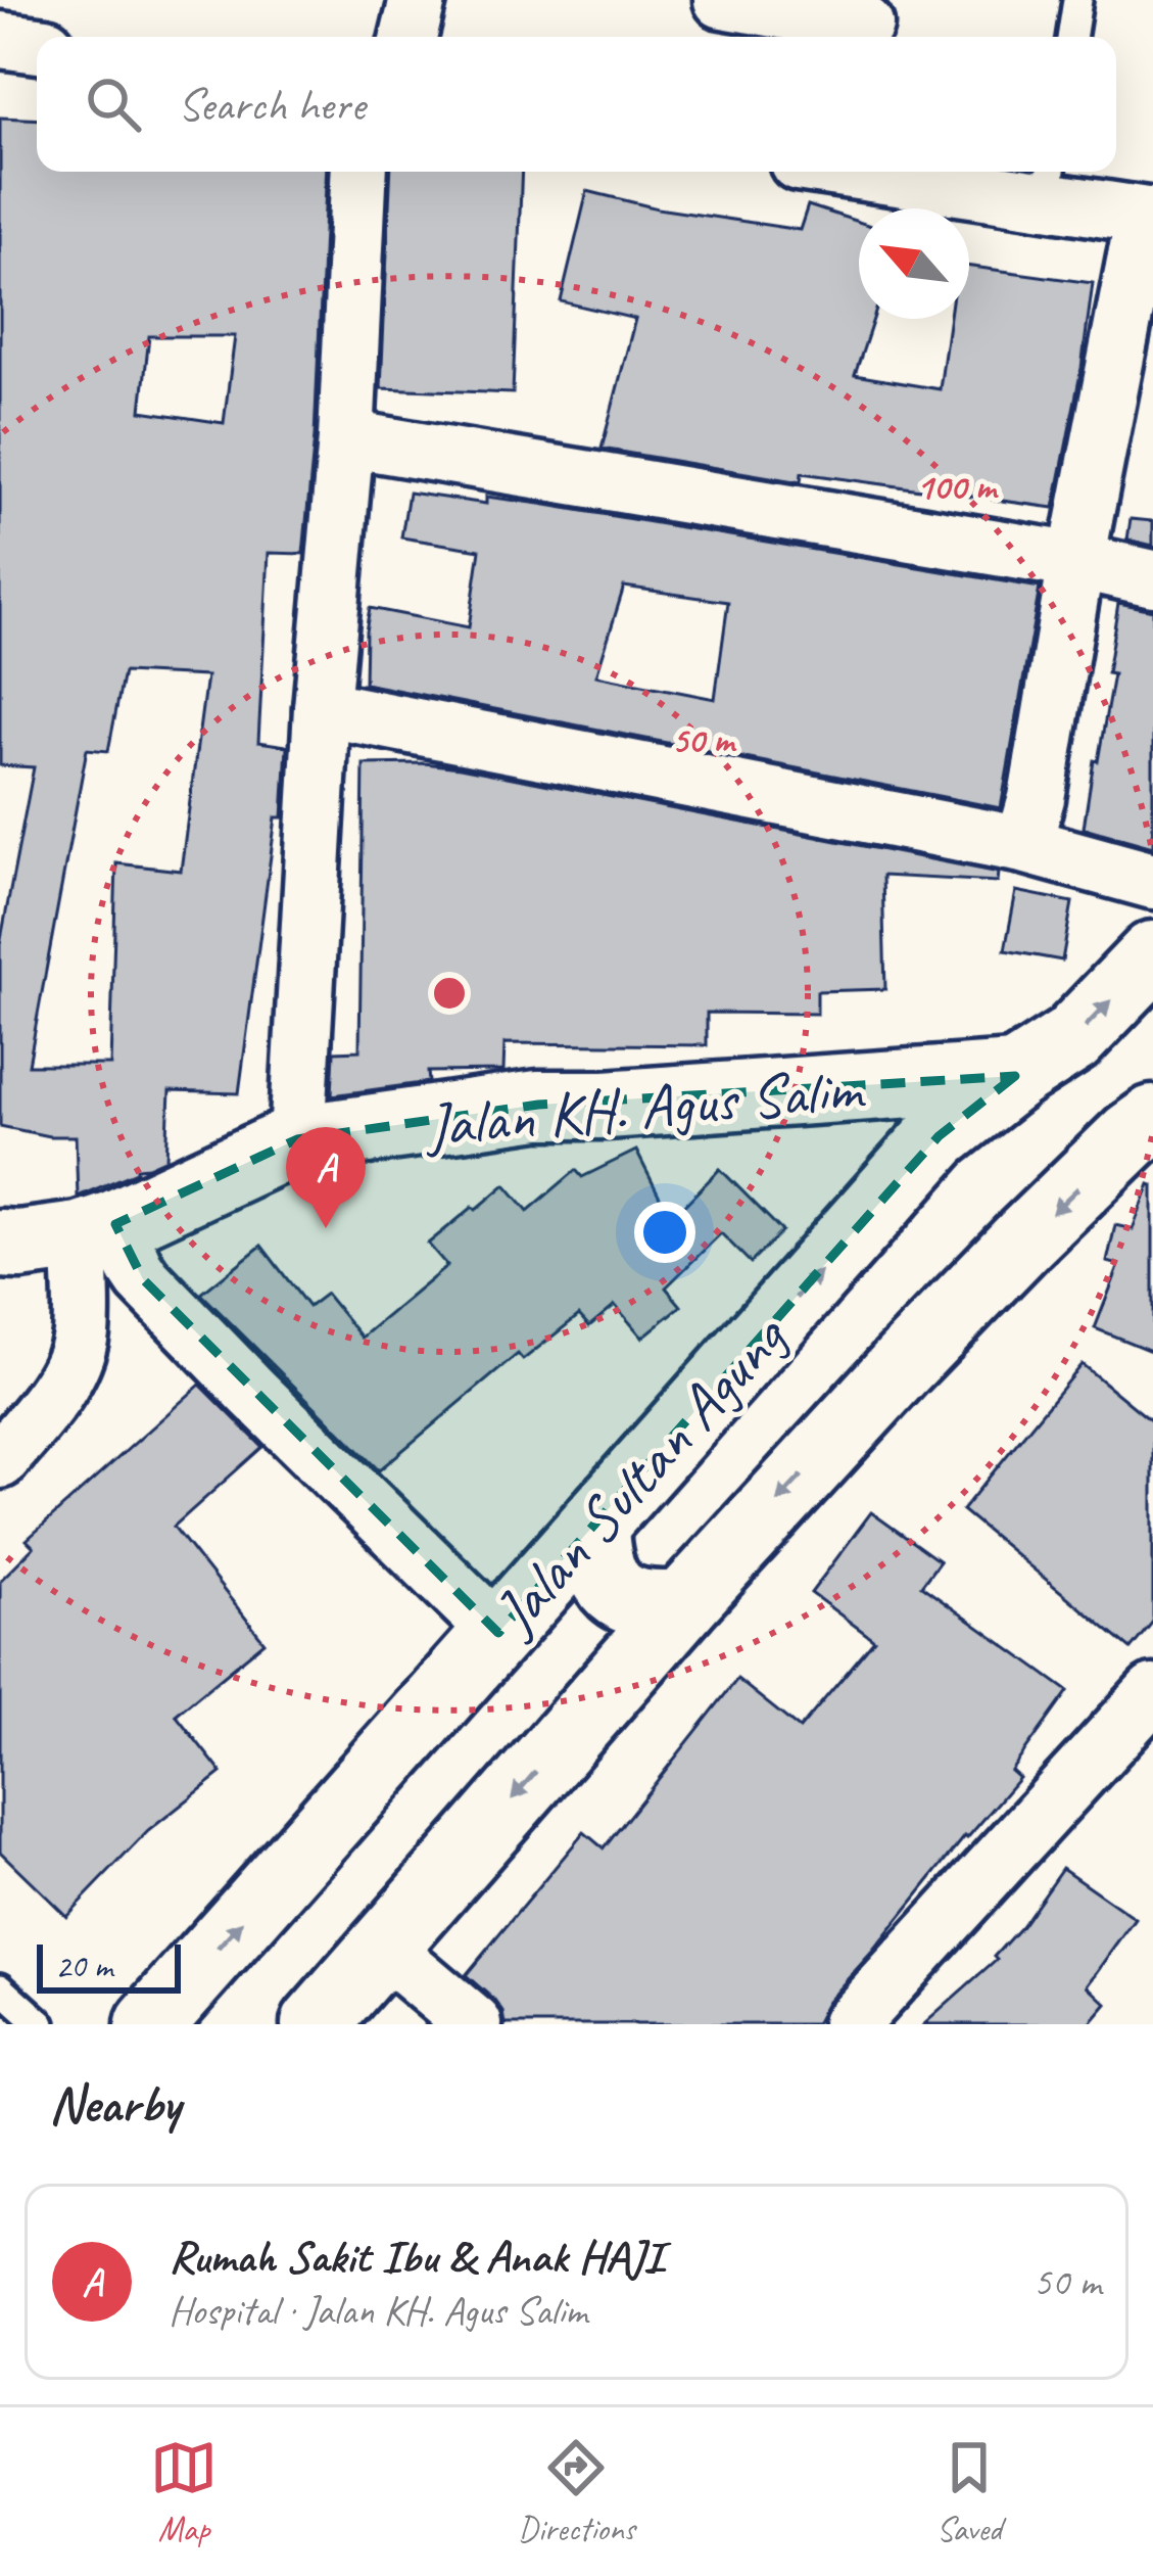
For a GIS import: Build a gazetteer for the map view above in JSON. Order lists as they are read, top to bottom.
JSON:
{
  "streets": {
    "main road": ["Jalan KH. Agus Salim", "Jalan Sultan Agung"]
  },
  "crossings": [
    ["Jalan KH. Agus Salim", "Jalan Sultan Agung"]
  ],
  "scale_bar": "20 m",
  "north": "top left",
  "page": {
    "search": "Search here",
    "pins": "A",
    "scale": "20 m",
    "heading": "Nearby",
    "list": [
      {
        "mark": "A",
        "name": "Rumah Sakit Ibu & Anak HAJI",
        "note": "Hospital · Jalan KH. Agus Salim",
        "value": "50 m"
      }
    ],
    "nav": ["Map", "Directions", "Saved"]
  },
  "rings": ["100 m", "50 m"]
}
